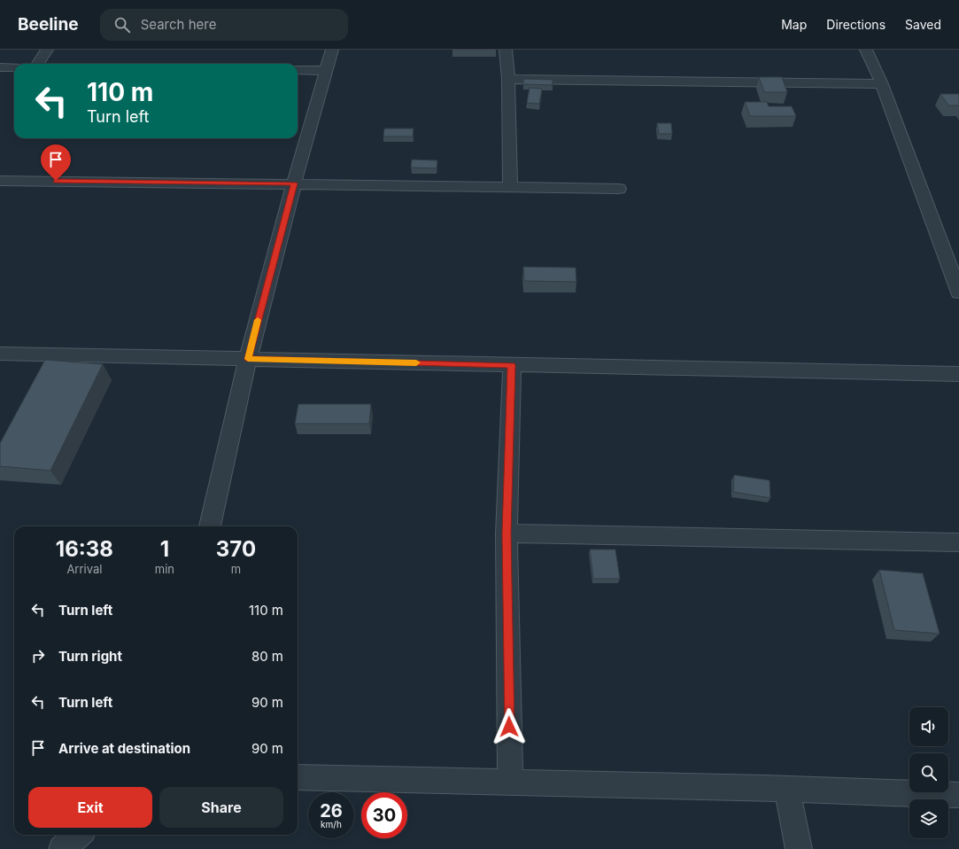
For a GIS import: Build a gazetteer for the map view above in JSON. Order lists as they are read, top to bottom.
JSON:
{
  "page": {
    "header": "Beeline",
    "search": "Search here",
    "nav": ["Map", "Directions", "Saved"],
    "turn": ["110 m", "Turn left"],
    "eta": [
      "16:38",
      "Arrival",
      "1",
      "min",
      "370",
      "m"
    ],
    "list": [
      {
        "name": "Turn left",
        "value": "110 m"
      },
      {
        "name": "Turn right",
        "value": "80 m"
      },
      {
        "name": "Turn left",
        "value": "90 m"
      },
      {
        "name": "Arrive at destination",
        "value": "90 m"
      }
    ],
    "buttons": ["Exit", "Share"],
    "speed": "26 km/h",
    "limit": "30"
  }
}
